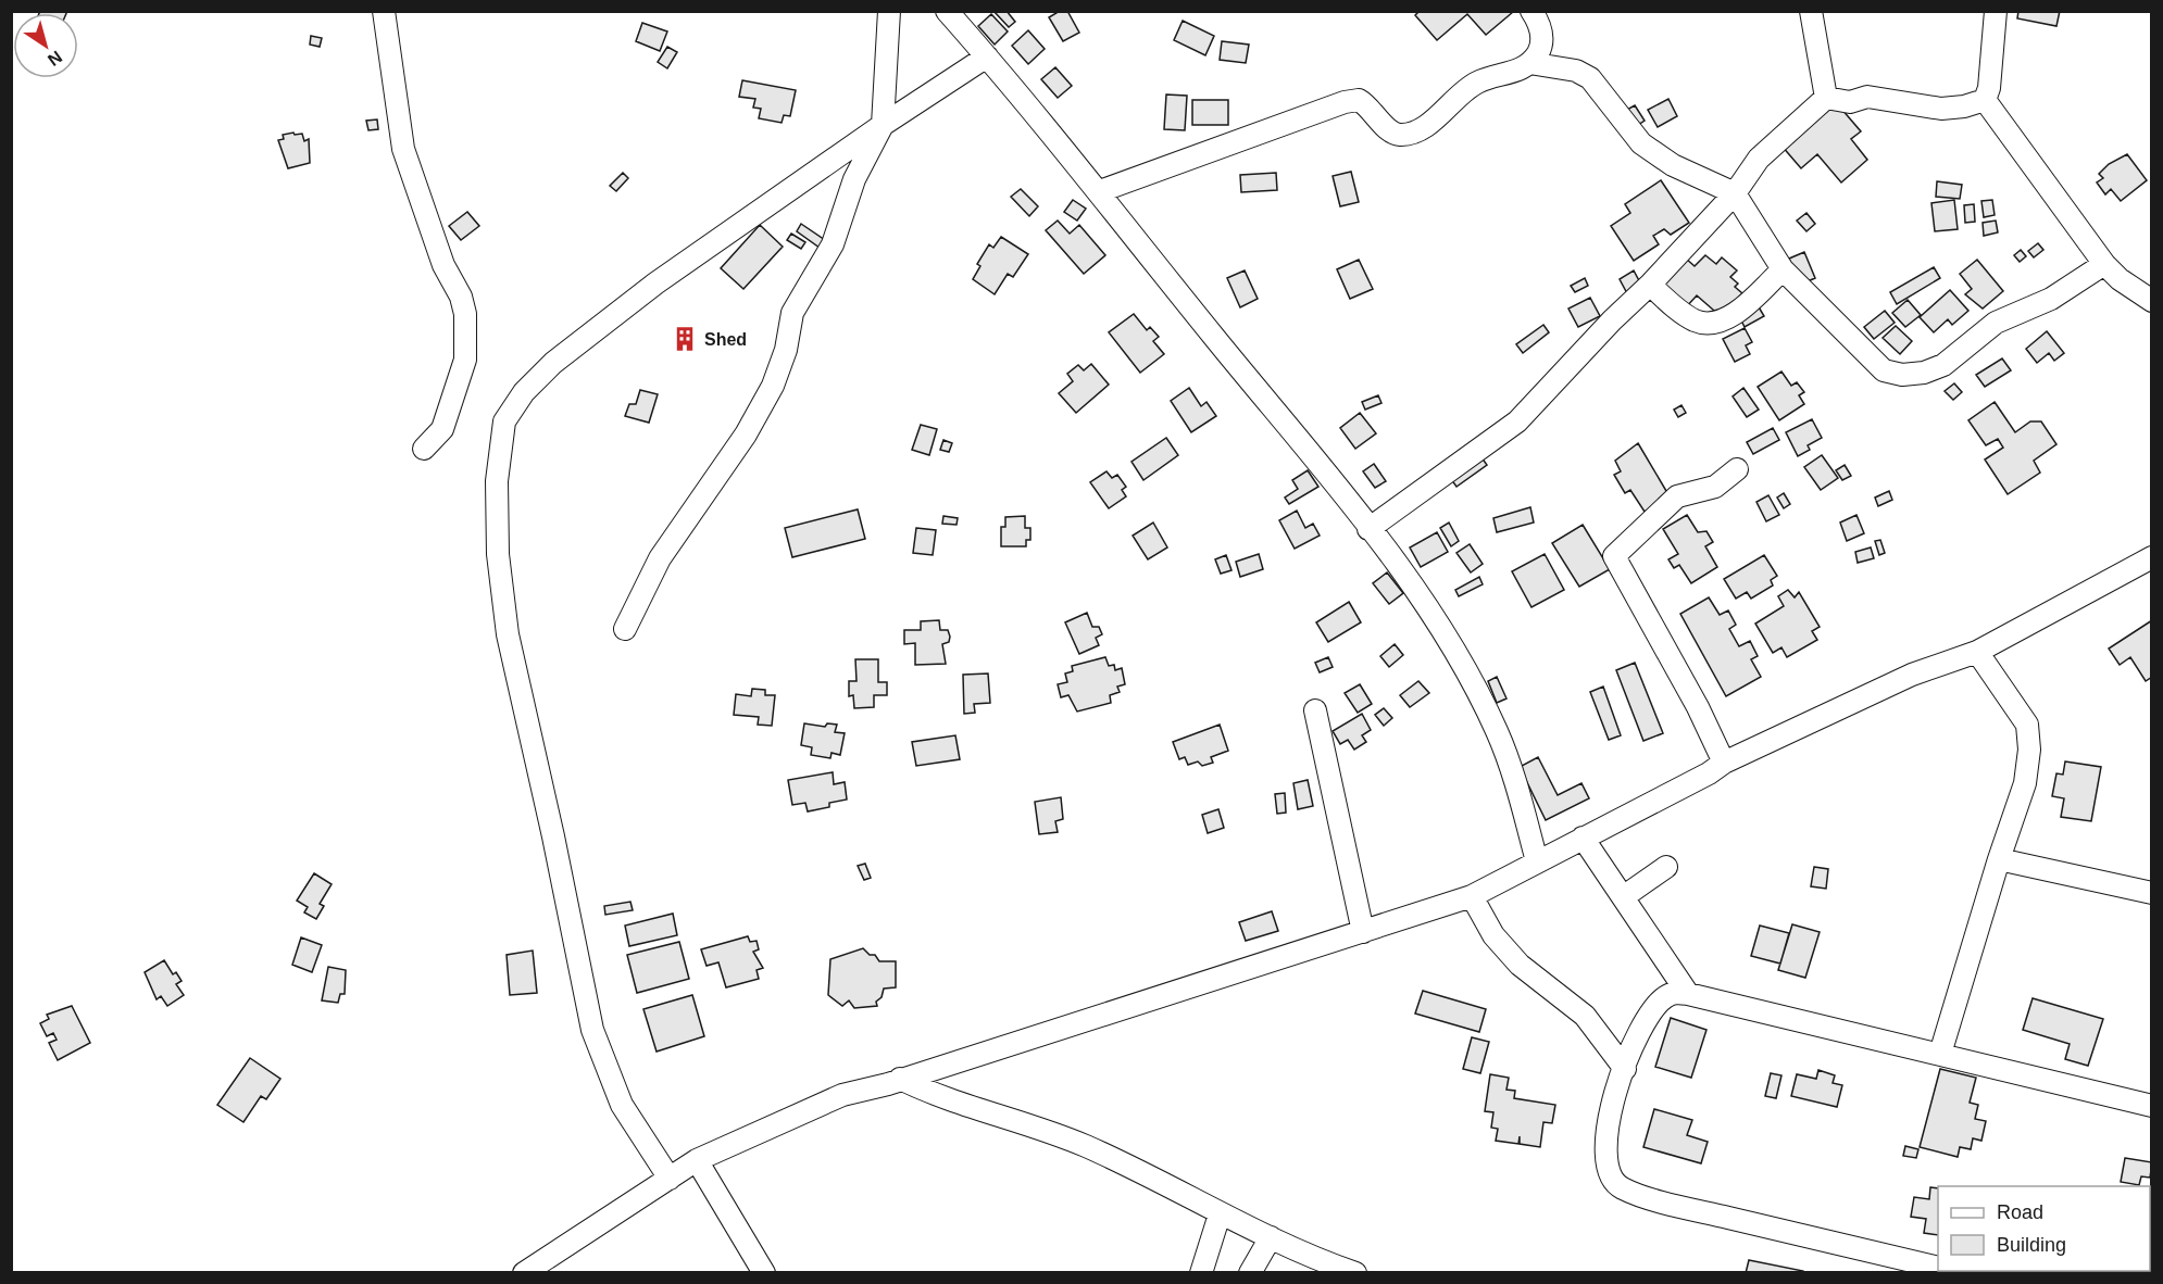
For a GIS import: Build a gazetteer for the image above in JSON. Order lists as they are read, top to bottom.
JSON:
{
  "places": {
    "building": ["Shed"]
  },
  "legend": ["Road", "Building"],
  "north": "bottom right"
}
